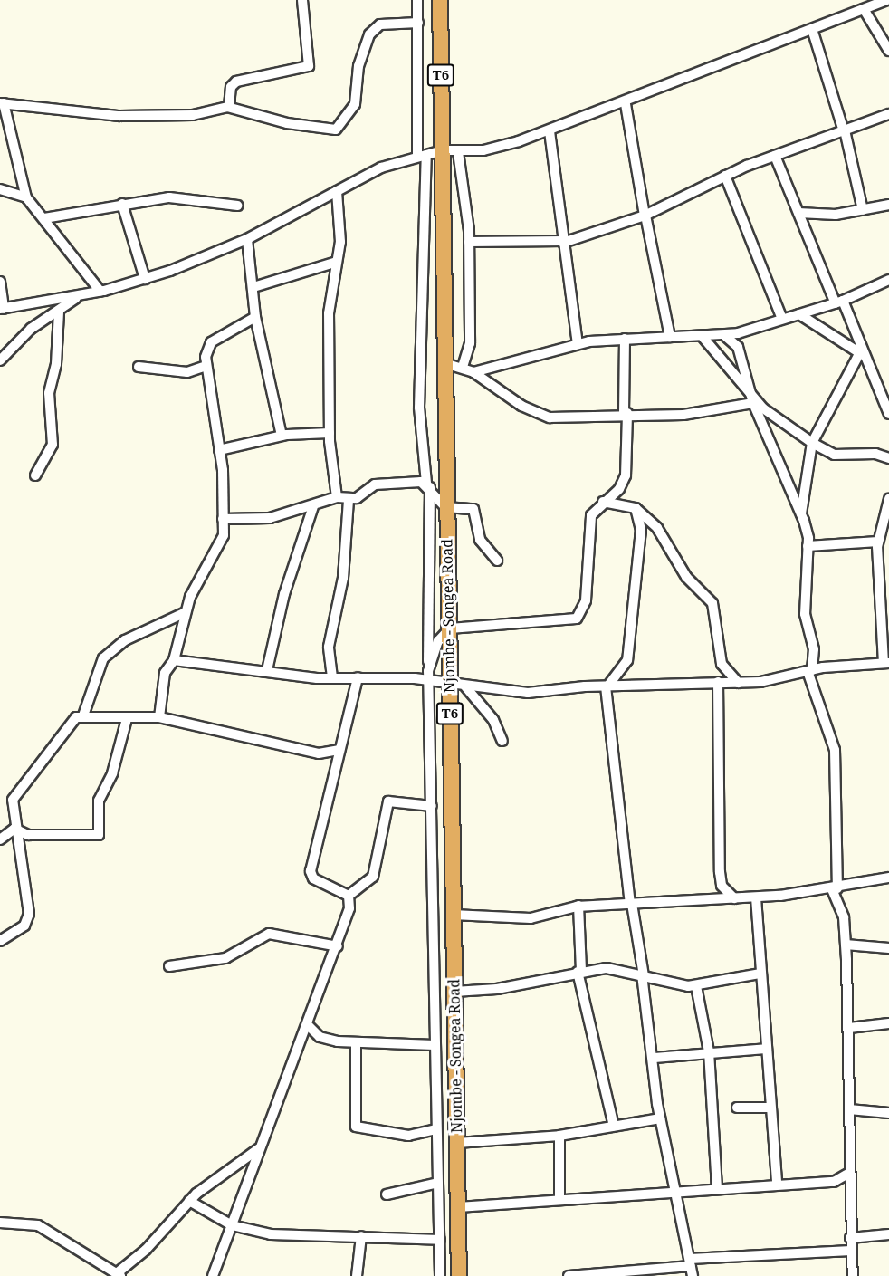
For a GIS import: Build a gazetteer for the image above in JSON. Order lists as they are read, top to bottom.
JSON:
{
  "streets": {
    "highway": ["T6", "Njombe - Songea Road"]
  },
  "crossings": [
    ["T6", "Njombe - Songea Road"]
  ]
}
